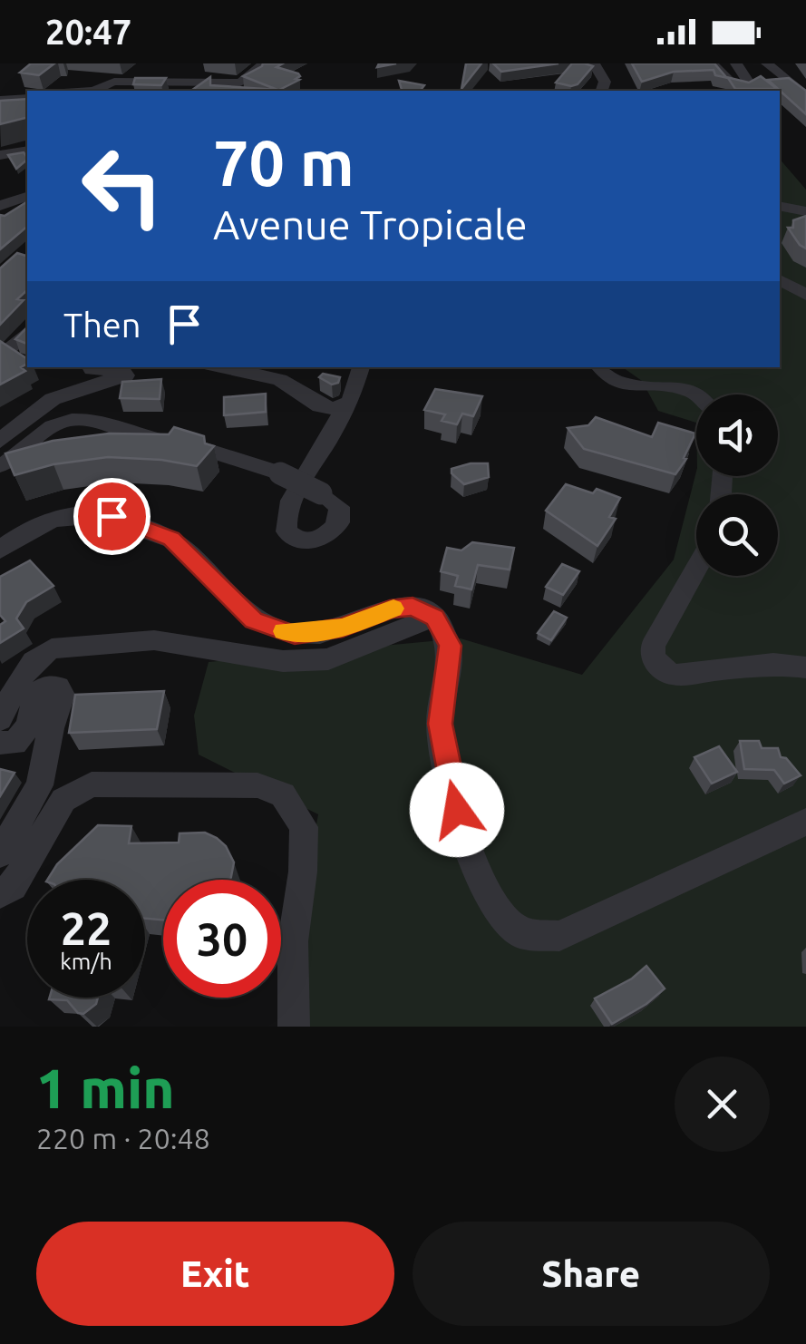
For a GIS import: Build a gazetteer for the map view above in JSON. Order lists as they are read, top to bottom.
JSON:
{
  "page": {
    "status": "20:47",
    "turn": ["70 m", "Avenue Tropicale"],
    "then": "Then",
    "speed": "22 km/h",
    "limit": "30",
    "heading": ["1 min", "220 m · 20:48"],
    "buttons": ["Exit", "Share"]
  }
}
